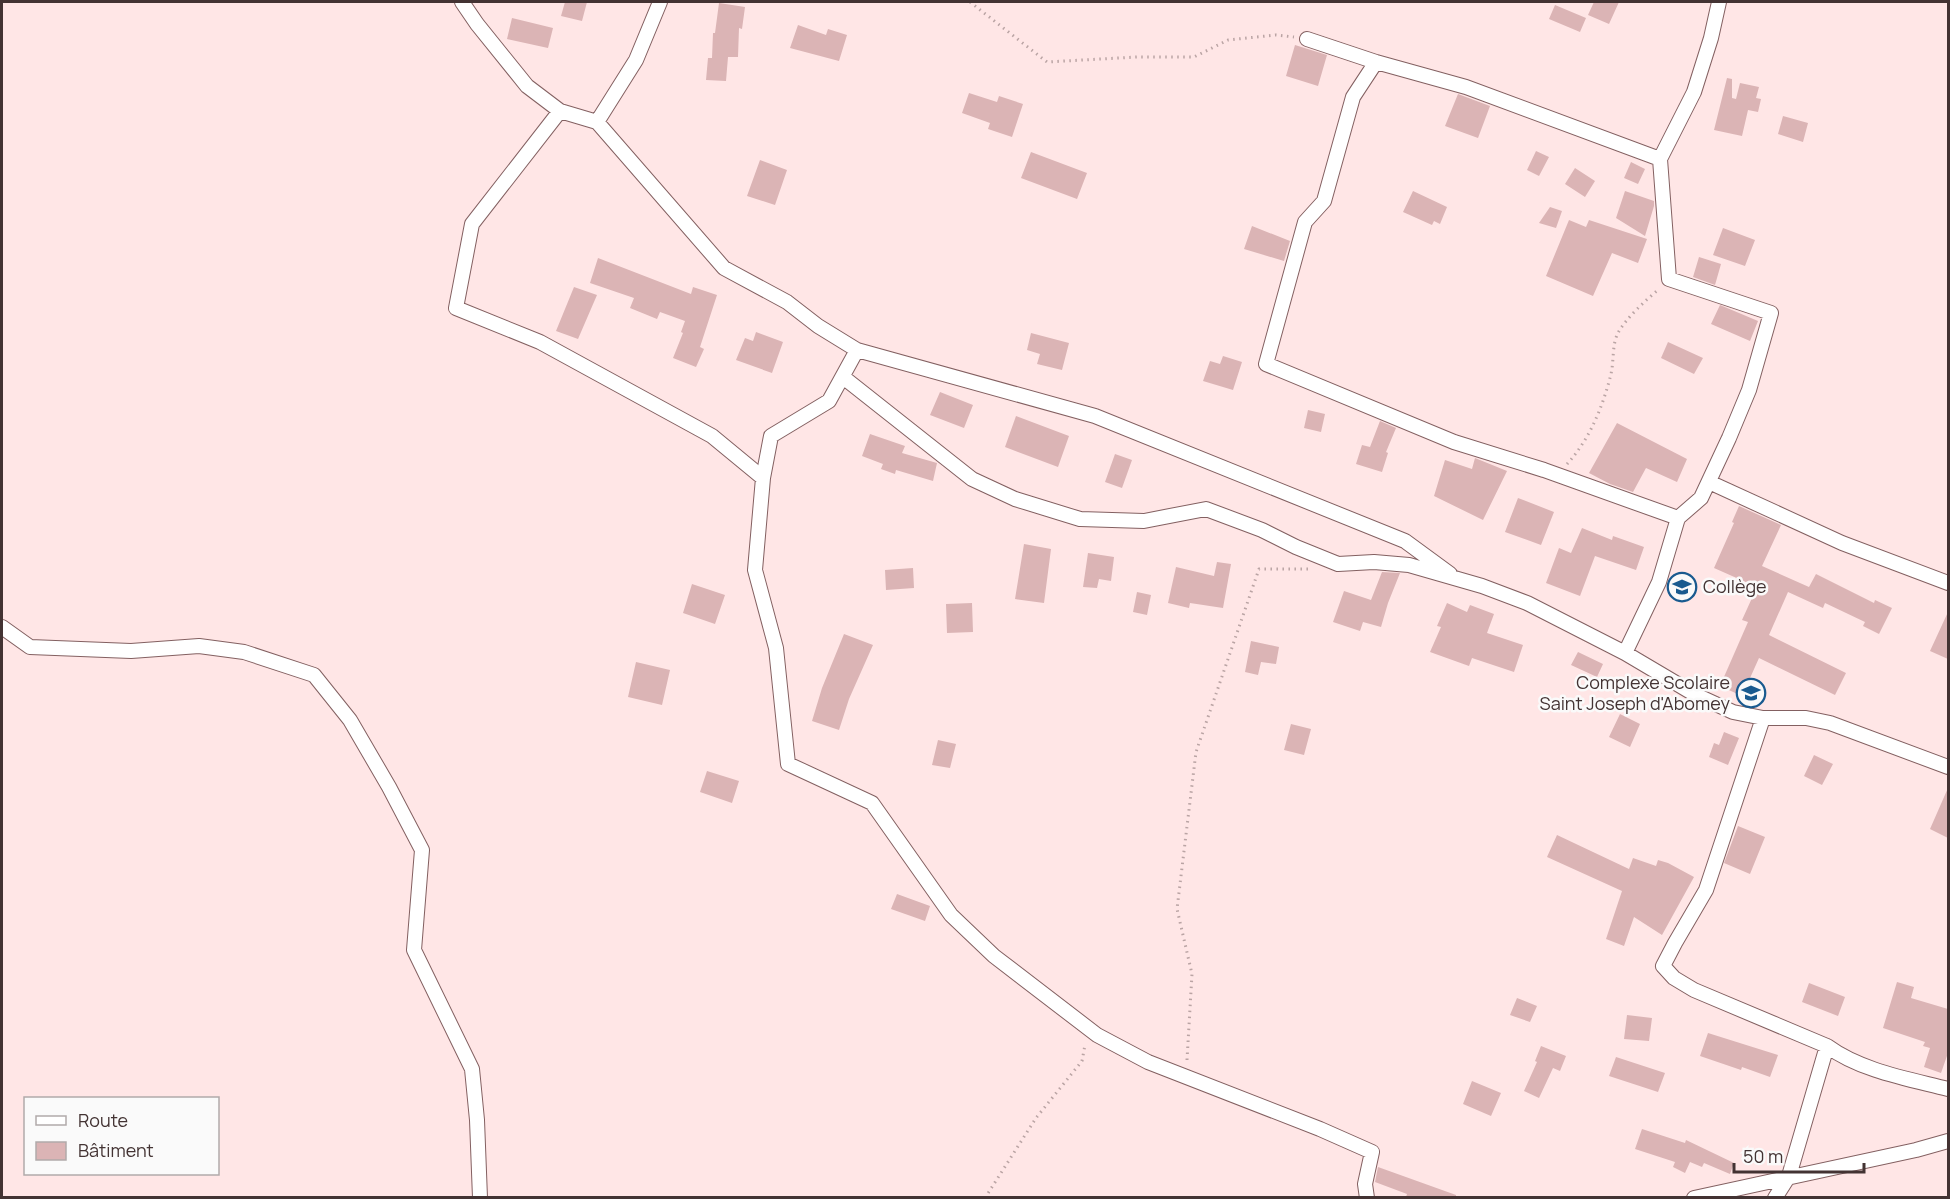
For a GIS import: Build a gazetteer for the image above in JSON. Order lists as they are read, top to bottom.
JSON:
{
  "places": {
    "school or university": ["Collège", "Complexe Scolaire Saint Joseph d'Abomey"]
  },
  "legend": ["Route", "Bâtiment"],
  "scale_bar": "50 m"
}
